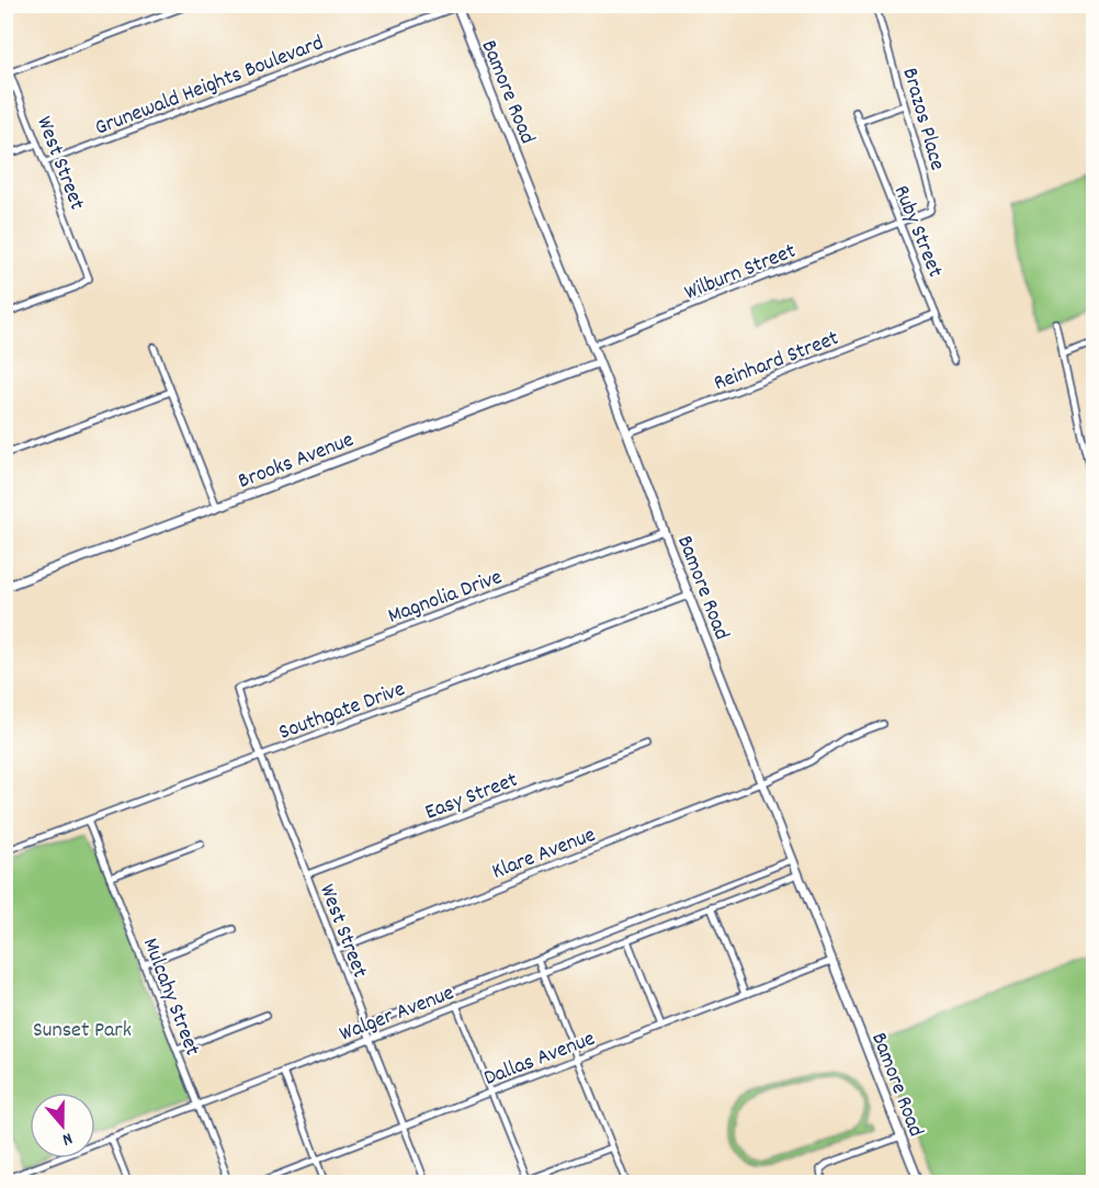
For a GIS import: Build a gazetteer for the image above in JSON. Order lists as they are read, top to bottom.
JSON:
{
  "streets": {
    "street": [
      "Grunewald Heights Boulevard",
      "Bamore Road",
      "Brazos Place",
      "West Street",
      "Ruby Street",
      "Wilburn Street",
      "Reinhard Street",
      "Brooks Avenue",
      "Magnolia Drive",
      "Southgate Drive",
      "Easy Street",
      "Klare Avenue",
      "Mulcahy Street",
      "Walger Avenue",
      "Dallas Avenue"
    ]
  },
  "crossings": [
    ["Grunewald Heights Boulevard", "Bamore Road"],
    ["Grunewald Heights Boulevard", "West Street"],
    ["Bamore Road", "Wilburn Street"],
    ["Bamore Road", "Reinhard Street"],
    ["Bamore Road", "Brooks Avenue"],
    ["Bamore Road", "Magnolia Drive"],
    ["Bamore Road", "Southgate Drive"],
    ["Bamore Road", "Klare Avenue"],
    ["Bamore Road", "Walger Avenue"],
    ["Bamore Road", "Dallas Avenue"],
    ["Brazos Place", "Ruby Street"],
    ["Brazos Place", "Wilburn Street"],
    ["West Street", "Magnolia Drive"],
    ["West Street", "Southgate Drive"],
    ["West Street", "Easy Street"],
    ["West Street", "Klare Avenue"],
    ["West Street", "Walger Avenue"],
    ["West Street", "Dallas Avenue"],
    ["Ruby Street", "Wilburn Street"],
    ["Ruby Street", "Reinhard Street"],
    ["Southgate Drive", "Mulcahy Street"],
    ["Mulcahy Street", "Walger Avenue"]
  ],
  "parks": ["Sunset Park"],
  "north": "bottom"
}
